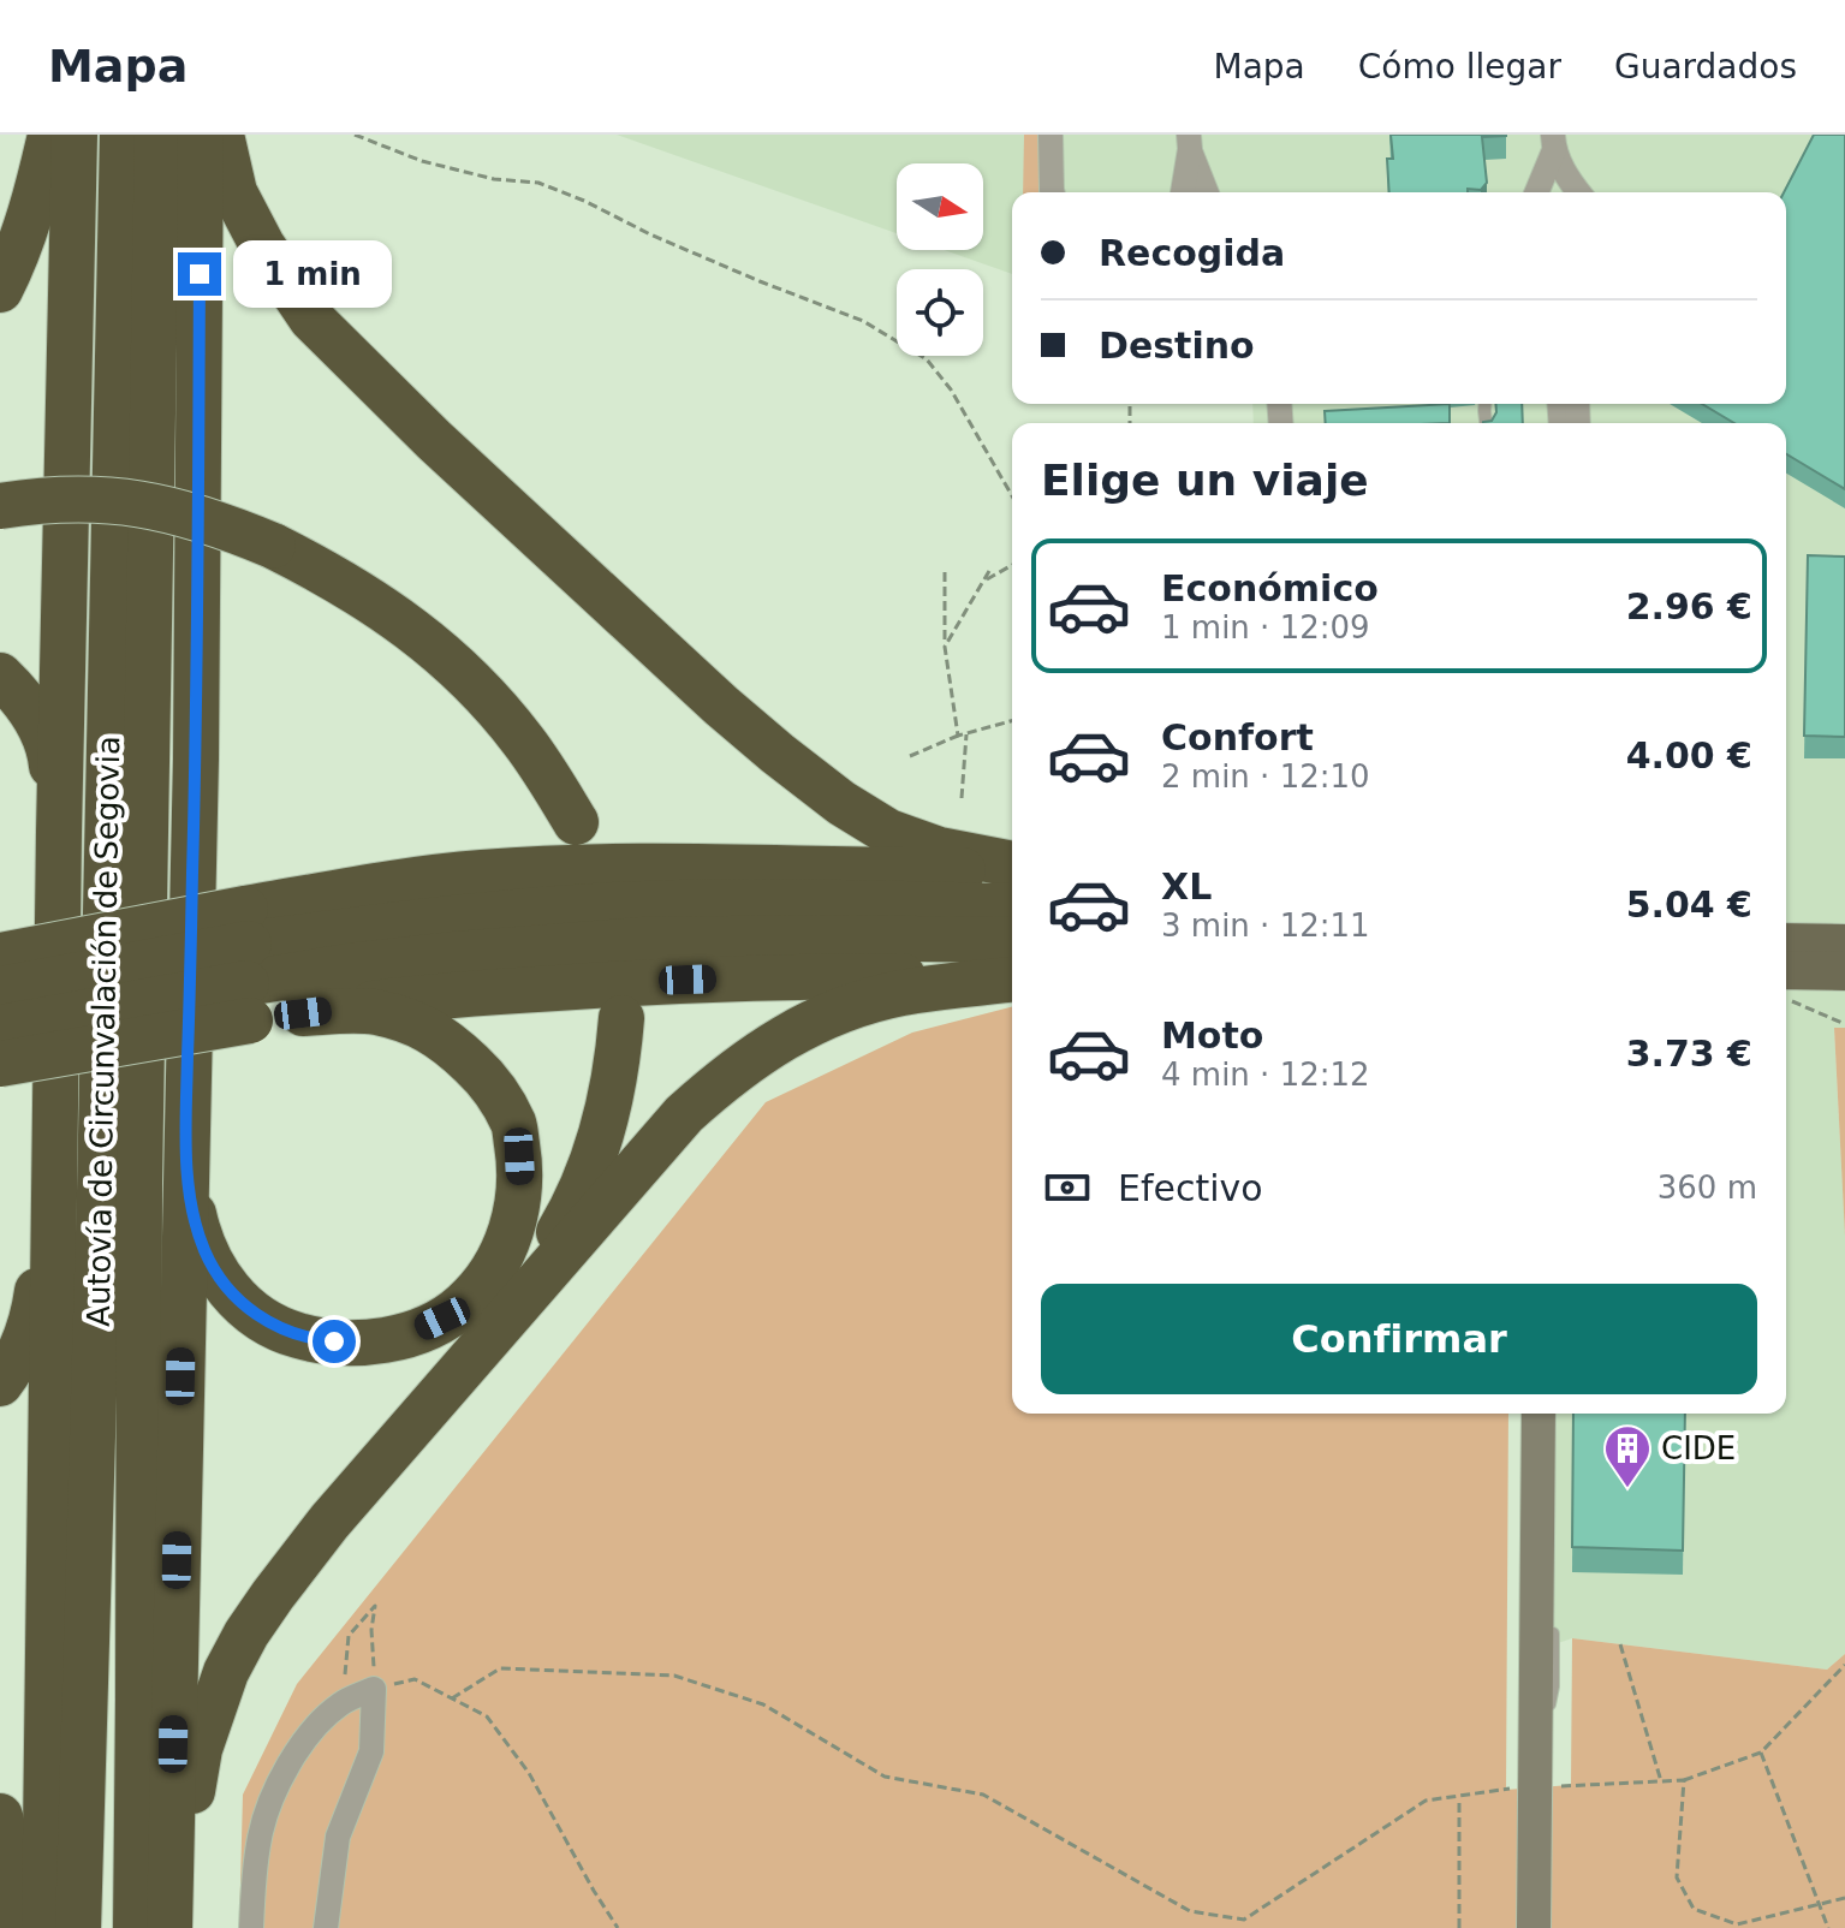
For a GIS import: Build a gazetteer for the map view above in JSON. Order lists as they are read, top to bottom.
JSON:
{
  "streets": {
    "highway": ["Autovía de Circunvalación de Segovia"]
  },
  "places": {
    "building": ["CIDE"]
  },
  "north": "right",
  "page": {
    "header": "Mapa",
    "nav": ["Mapa", "Cómo llegar", "Guardados"],
    "banner": ["Recogida", "Destino"],
    "bubble": "1 min",
    "heading": "Elige un viaje",
    "list": [
      {
        "name": "Económico",
        "note": "1 min · 12:09",
        "value": "2.96 €"
      },
      {
        "name": "Confort",
        "note": "2 min · 12:10",
        "value": "4.00 €"
      },
      {
        "name": "XL",
        "note": "3 min · 12:11",
        "value": "5.04 €"
      },
      {
        "name": "Moto",
        "note": "4 min · 12:12",
        "value": "3.73 €"
      }
    ],
    "pay": ["Efectivo", "360 m"],
    "buttons": "Confirmar"
  }
}
